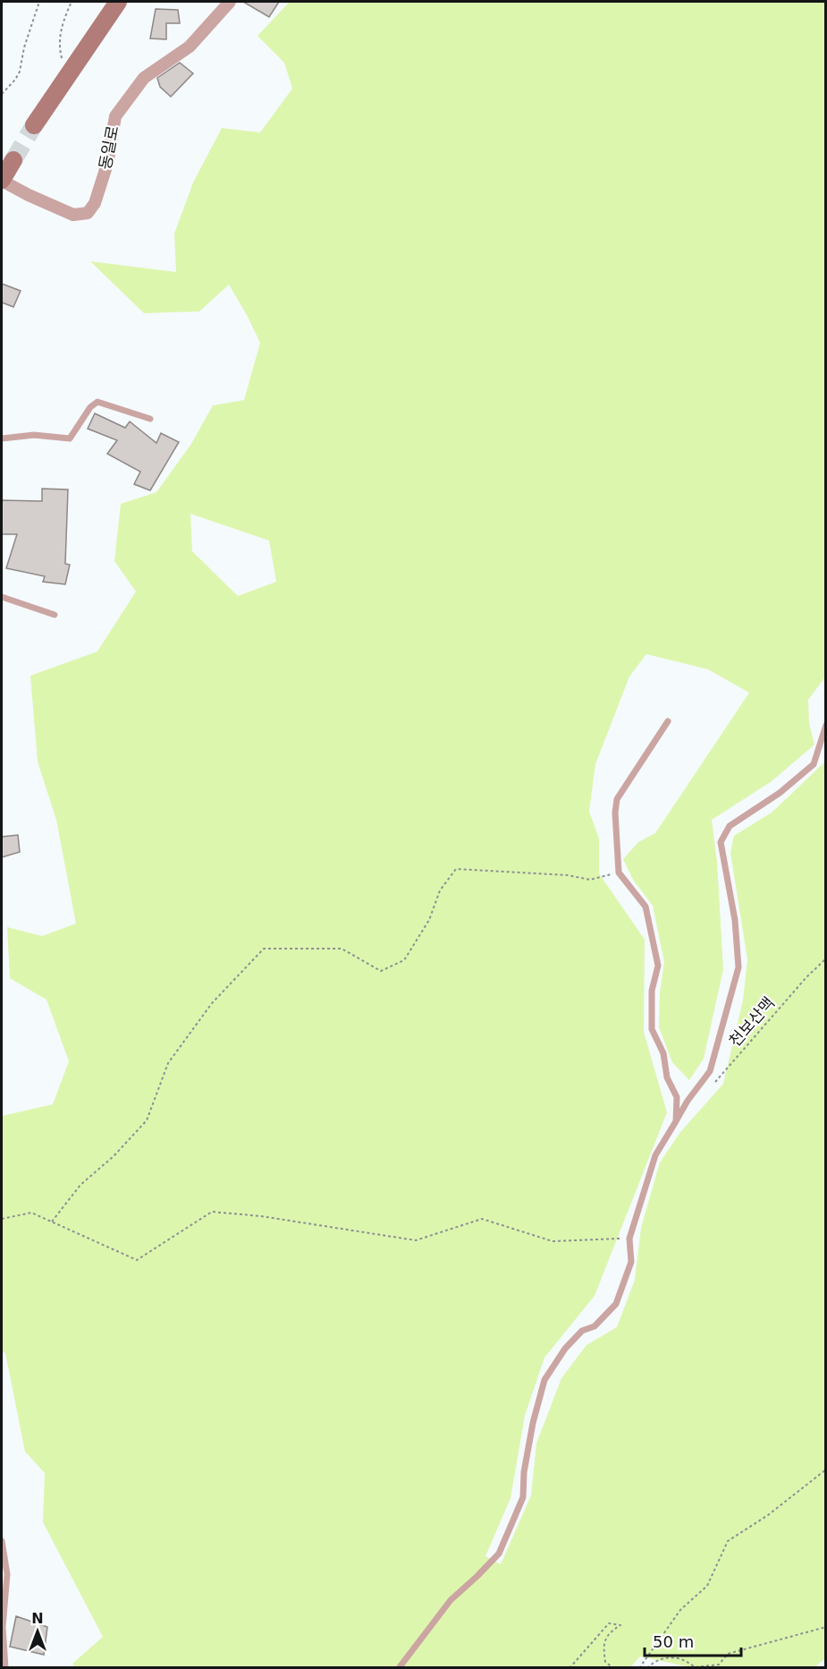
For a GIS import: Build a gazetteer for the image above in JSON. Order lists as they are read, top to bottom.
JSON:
{
  "streets": {
    "street": ["동일로"],
    "path": ["천보산맥"]
  },
  "scale_bar": "50 m",
  "north": "top"
}
